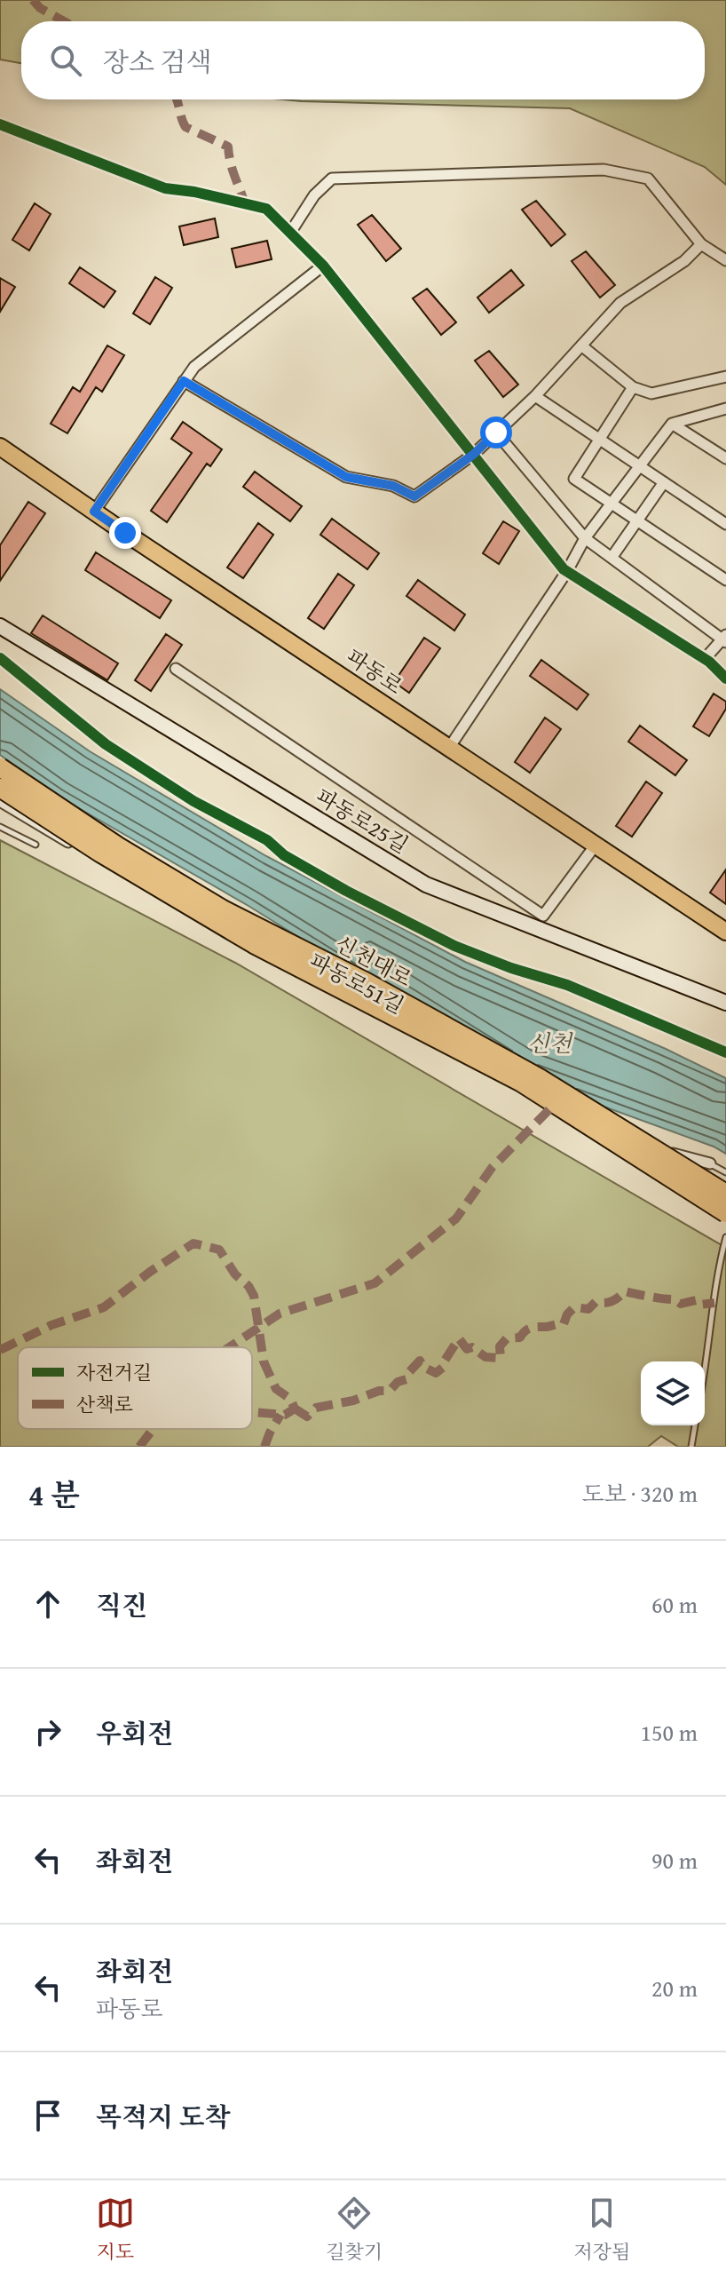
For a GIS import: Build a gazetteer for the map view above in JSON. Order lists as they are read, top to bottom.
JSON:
{
  "streets": {
    "highway": ["신천대로"],
    "main road": ["파동로"],
    "street": ["파동로25길", "파동로51길"]
  },
  "water": ["신천"],
  "legend": ["자전거길", "산책로"],
  "page": {
    "search": "장소 검색",
    "heading": ["4 분", "도보 · 320 m"],
    "list": [
      ["직진", "60 m"],
      ["우회전", "150 m"],
      ["좌회전", "90 m"],
      ["좌회전", "파동로", "20 m"],
      "목적지 도착"
    ],
    "nav": ["지도", "길찾기", "저장됨"]
  }
}
